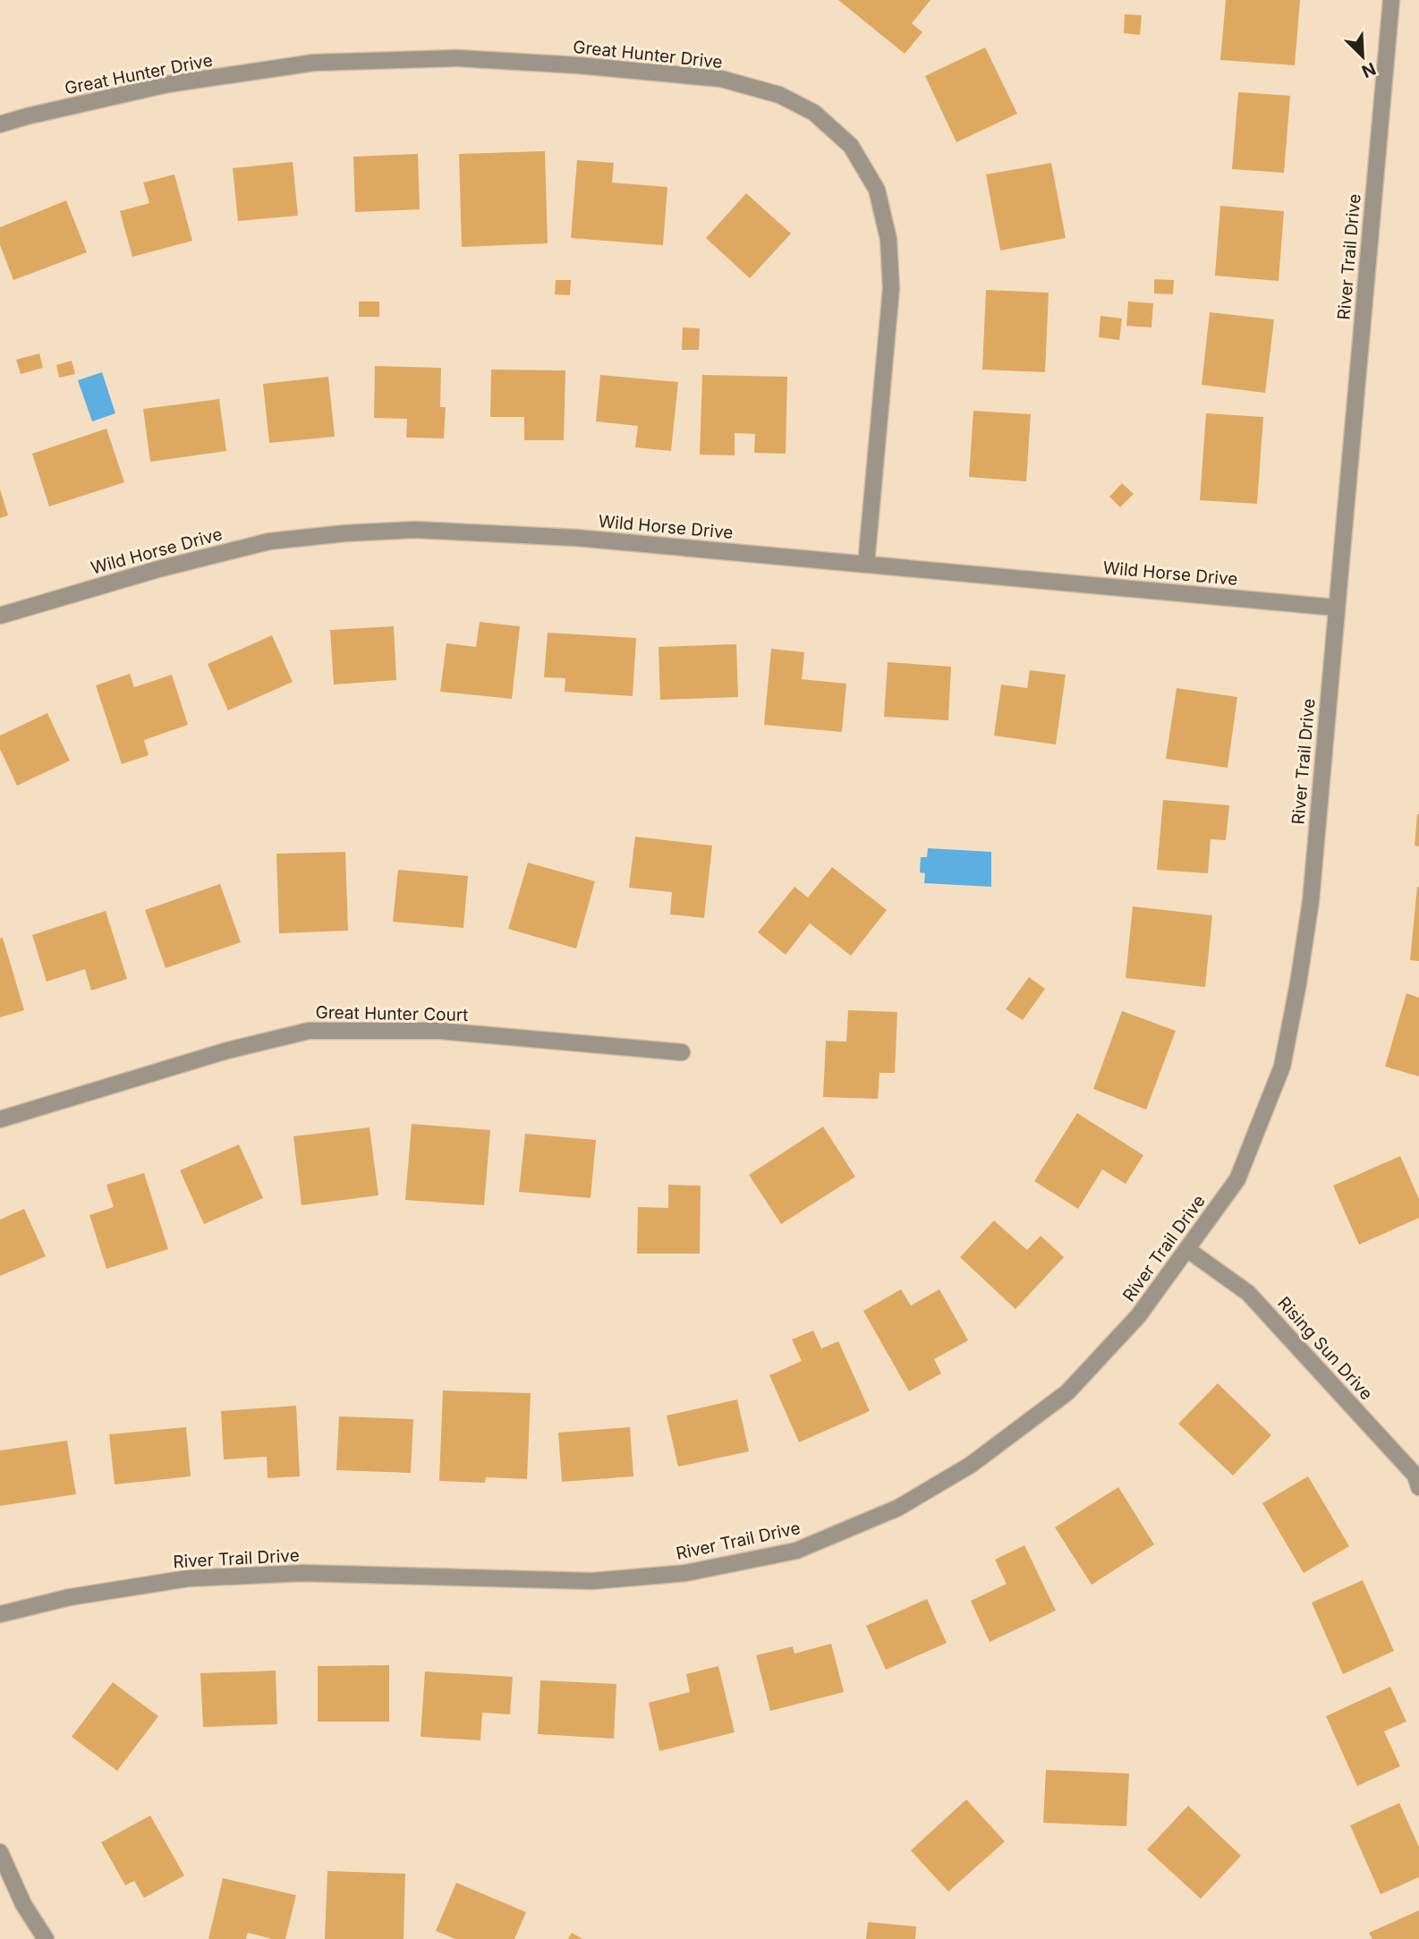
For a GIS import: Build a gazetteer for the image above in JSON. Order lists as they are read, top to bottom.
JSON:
{
  "streets": {
    "street": [
      "Great Hunter Drive",
      "River Trail Drive",
      "Wild Horse Drive",
      "Great Hunter Court",
      "Rising Sun Drive"
    ]
  },
  "crossings": [
    ["Great Hunter Drive", "Wild Horse Drive"],
    ["River Trail Drive", "Wild Horse Drive"],
    ["River Trail Drive", "Rising Sun Drive"]
  ],
  "north": "bottom right"
}
